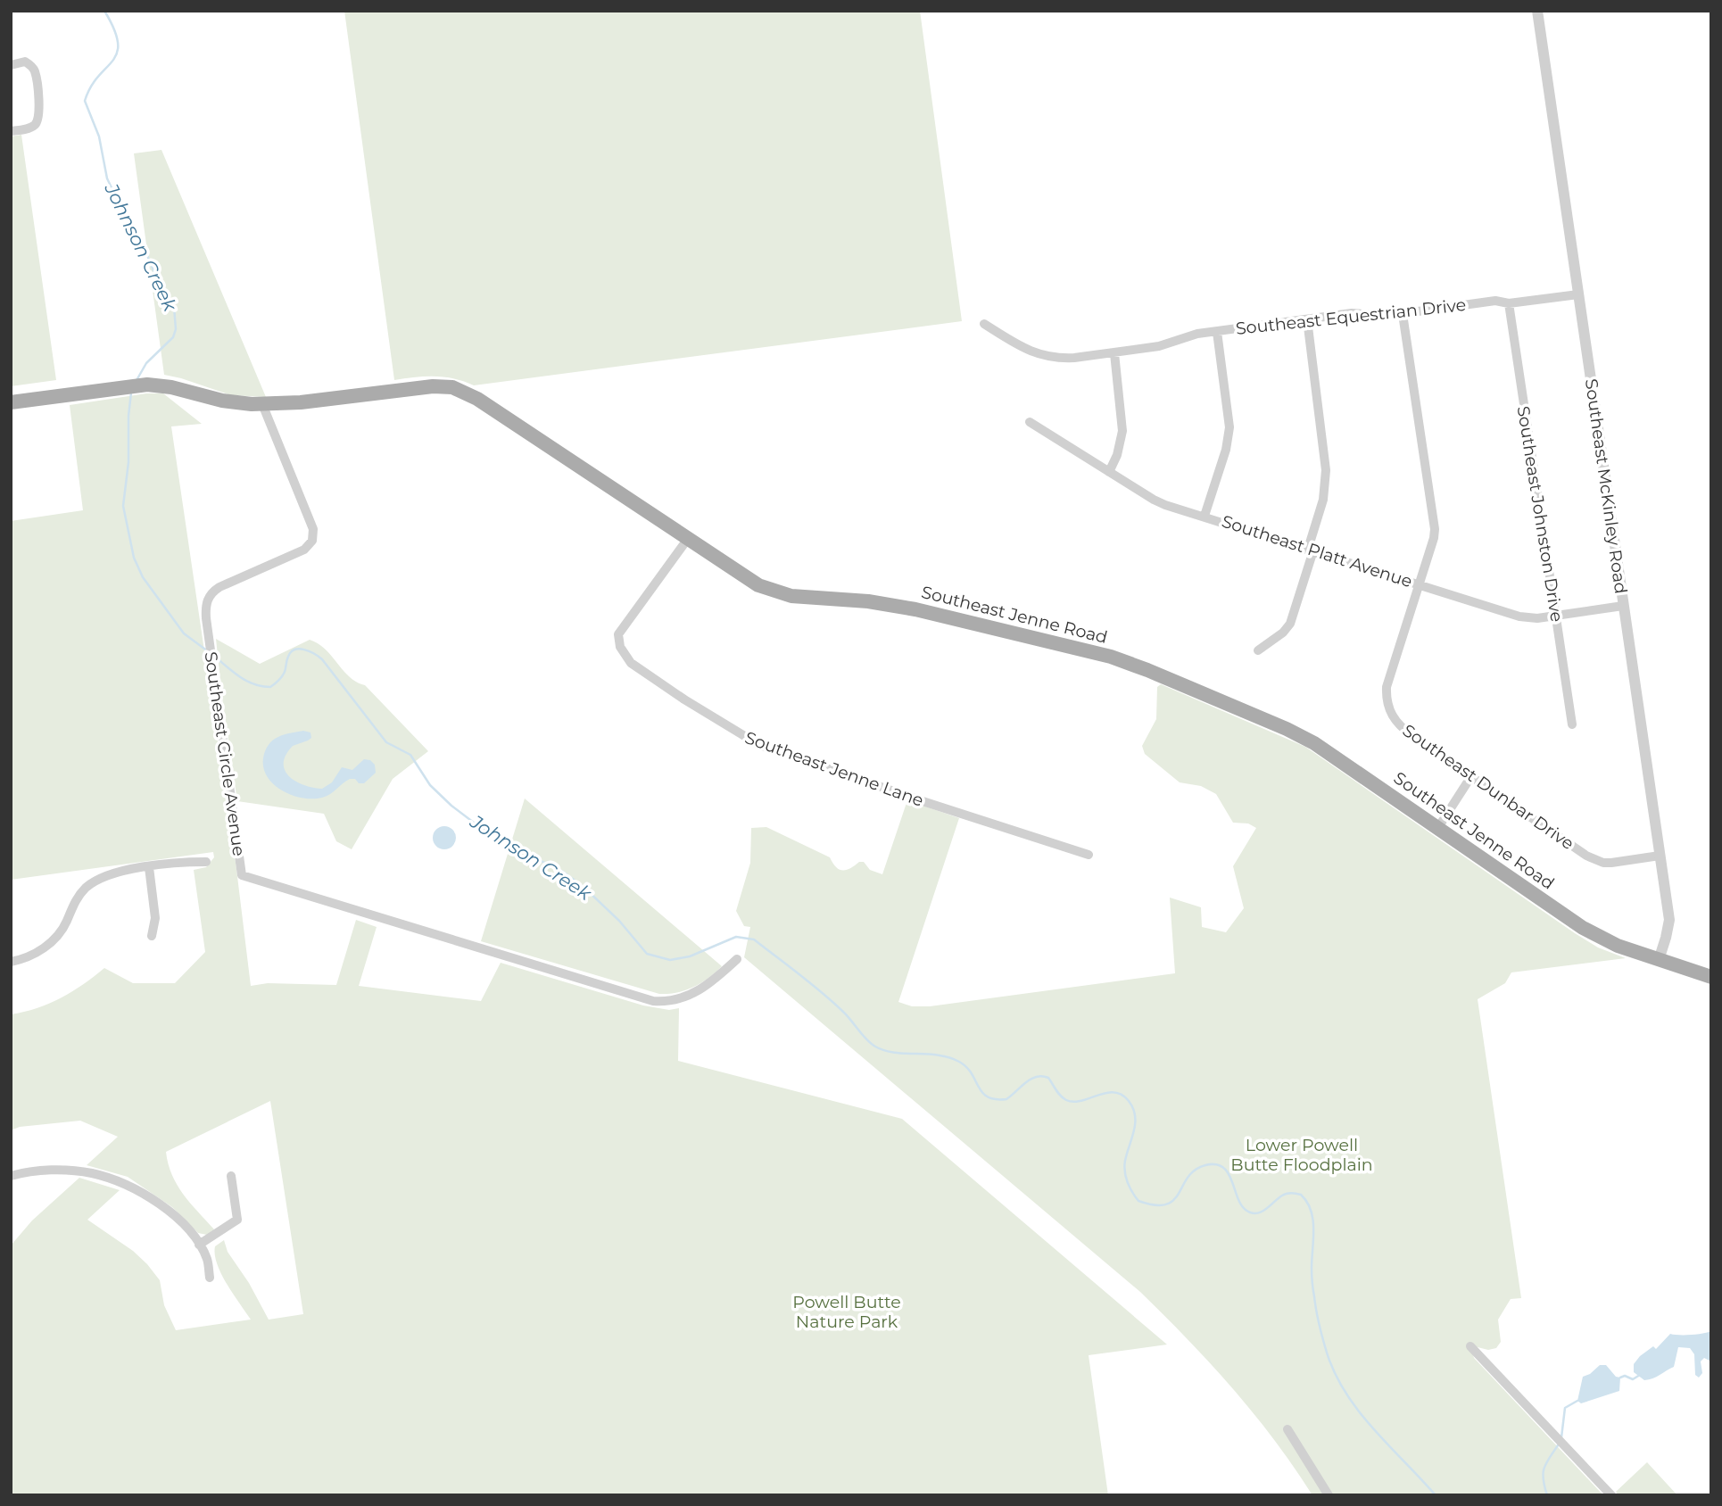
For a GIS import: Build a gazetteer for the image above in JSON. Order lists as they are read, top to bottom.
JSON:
{
  "streets": {
    "main road": ["Southeast Jenne Road"],
    "street": [
      "Southeast Equestrian Drive",
      "Southeast McKinley Road",
      "Southeast Johnston Drive",
      "Southeast Platt Avenue",
      "Southeast Circle Avenue",
      "Southeast Jenne Lane",
      "Southeast Dunbar Drive"
    ]
  },
  "crossings": [
    ["Southeast Equestrian Drive", "Southeast McKinley Road"],
    ["Southeast Equestrian Drive", "Southeast Johnston Drive"],
    ["Southeast Equestrian Drive", "Southeast Dunbar Drive"],
    ["Southeast McKinley Road", "Southeast Platt Avenue"],
    ["Southeast McKinley Road", "Southeast Jenne Road"],
    ["Southeast McKinley Road", "Southeast Dunbar Drive"],
    ["Southeast Johnston Drive", "Southeast Platt Avenue"],
    ["Southeast Platt Avenue", "Southeast Dunbar Drive"],
    ["Southeast Jenne Road", "Southeast Circle Avenue"],
    ["Southeast Jenne Road", "Southeast Jenne Lane"]
  ],
  "water": ["Johnson Creek"],
  "parks": ["Lower Powell Butte Floodplain", "Powell Butte Nature Park"]
}
